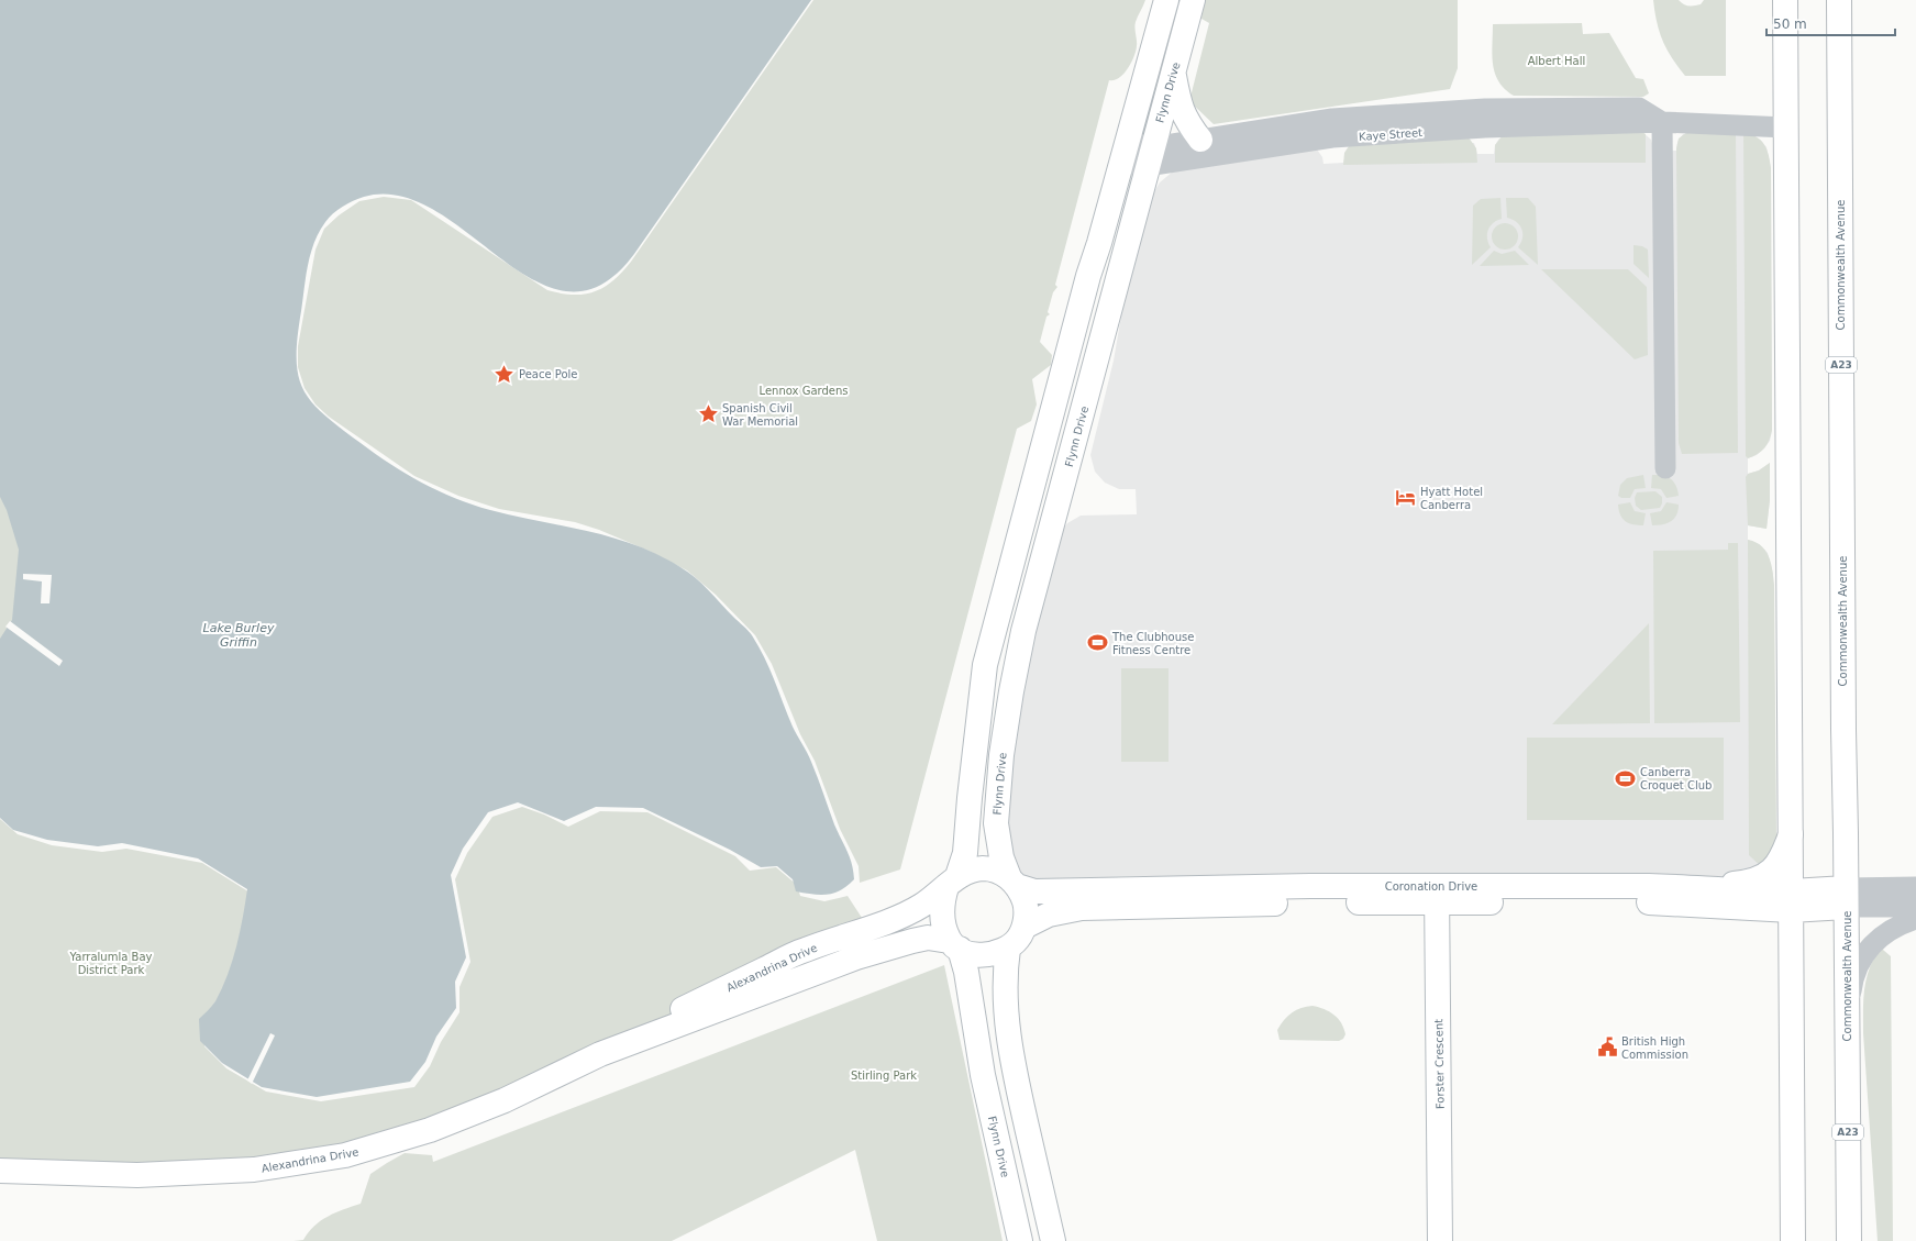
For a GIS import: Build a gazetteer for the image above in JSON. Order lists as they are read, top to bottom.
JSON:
{
  "streets": {
    "main road": [
      "Flynn Drive",
      "Commonwealth Avenue",
      "A23",
      "Coronation Drive",
      "Alexandrina Drive",
      "Forster Crescent"
    ],
    "street": ["Kaye Street"]
  },
  "crossings": [
    ["Flynn Drive", "Kaye Street"],
    ["Flynn Drive", "Coronation Drive"],
    ["Flynn Drive", "Alexandrina Drive"],
    ["Commonwealth Avenue", "Coronation Drive"],
    ["Coronation Drive", "Alexandrina Drive"],
    ["Coronation Drive", "Forster Crescent"]
  ],
  "water": ["Lake Burley Griffin"],
  "parks": [
    "Albert Hall",
    "Lennox Gardens",
    "Yarralumla Bay District Park",
    "Stirling Park"
  ],
  "places": {
    "place": ["Peace Pole", "Spanish Civil War Memorial"],
    "hotel": ["Hyatt Hotel Canberra"],
    "sports": ["The Clubhouse Fitness Centre", "Canberra Croquet Club"],
    "public building": ["British High Commission"]
  },
  "scale_bar": "50 m"
}
